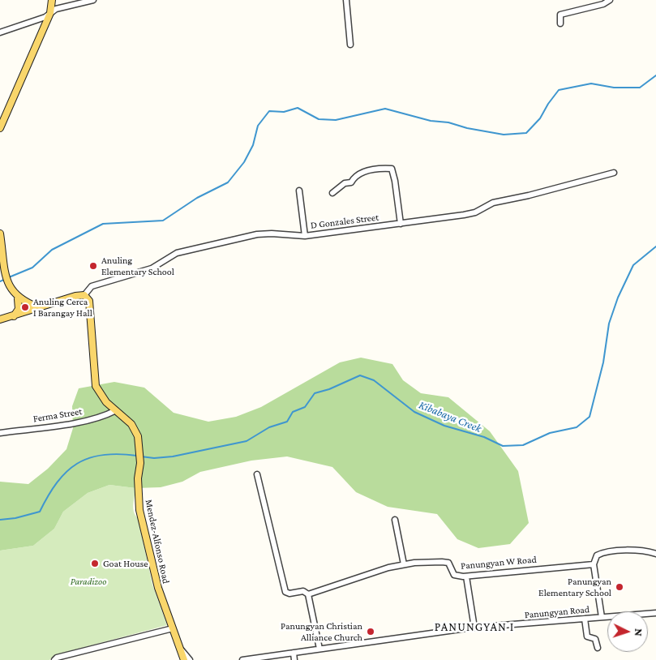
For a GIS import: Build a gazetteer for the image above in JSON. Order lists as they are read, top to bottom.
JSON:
{
  "streets": {
    "main road": ["Mendez-Alfonso Road"],
    "street": [
      "D Gonzales Street",
      "Ferma Street",
      "Panungyan W Road",
      "Panungyan Road"
    ]
  },
  "crossings": [
    ["D Gonzales Street", "Mendez-Alfonso Road"],
    ["Ferma Street", "Mendez-Alfonso Road"]
  ],
  "districts": ["PANUNGYAN I"],
  "water": ["Kibabaya Creek"],
  "parks": ["Paradizoo"],
  "places": [
    "Anuling Elementary School",
    "Anuling Cerca I Barangay Hall",
    "Goat House",
    "Panungyan Elementary School",
    "Panungyan Christian Alliance Church"
  ],
  "north": "right"
}
